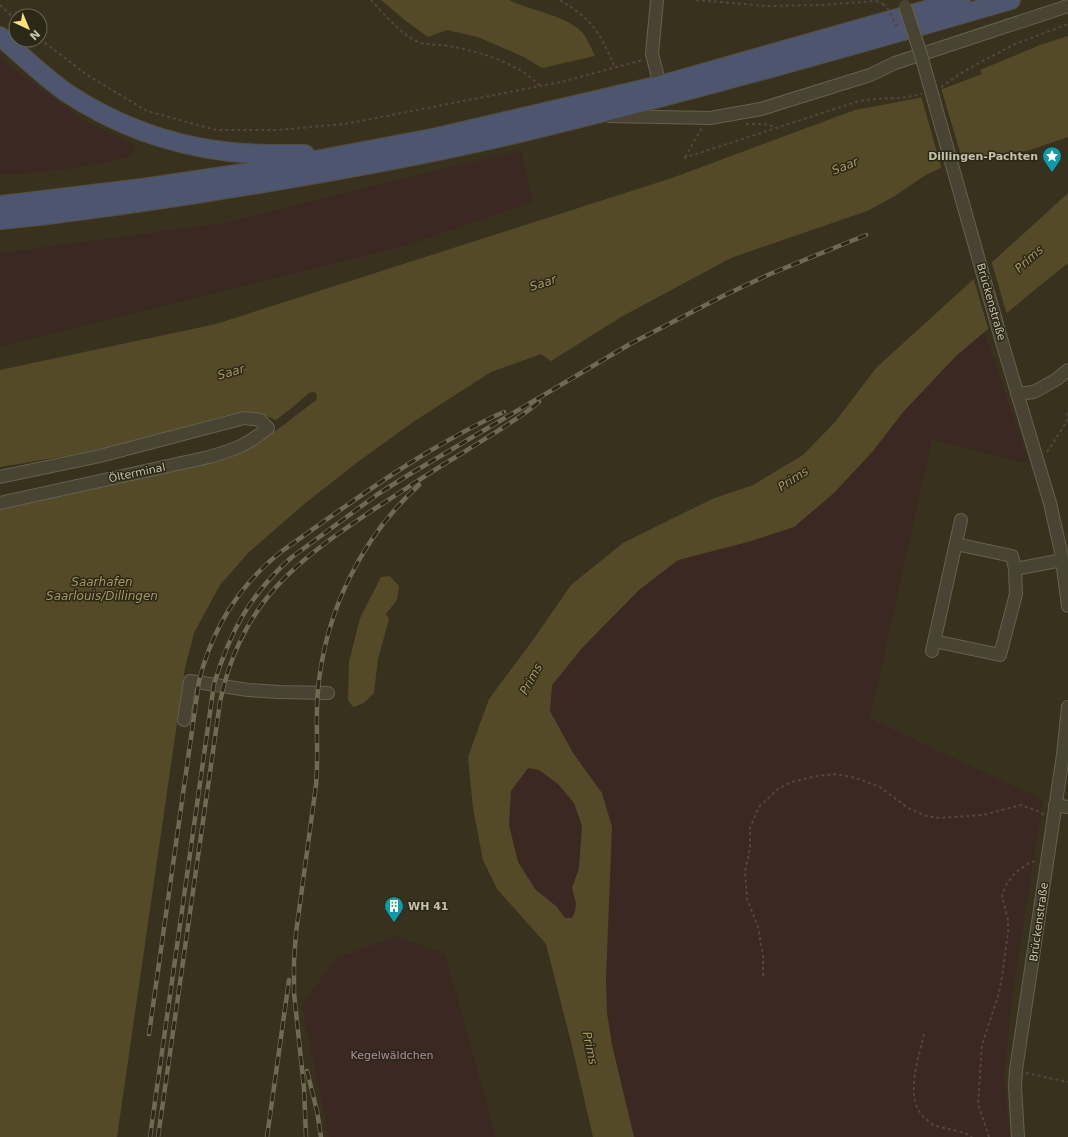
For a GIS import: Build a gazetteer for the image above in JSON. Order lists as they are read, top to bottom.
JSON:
{
  "streets": {
    "street": ["Brückenstraße", "Ölterminal"]
  },
  "water": ["Saar", "Prims", "Saarhafen Saarlouis/Dillingen"],
  "parks": ["Kegelwäldchen"],
  "places": {
    "place": ["Dillingen-Pachten"],
    "building": ["WH 41"]
  },
  "north": "bottom right"
}
